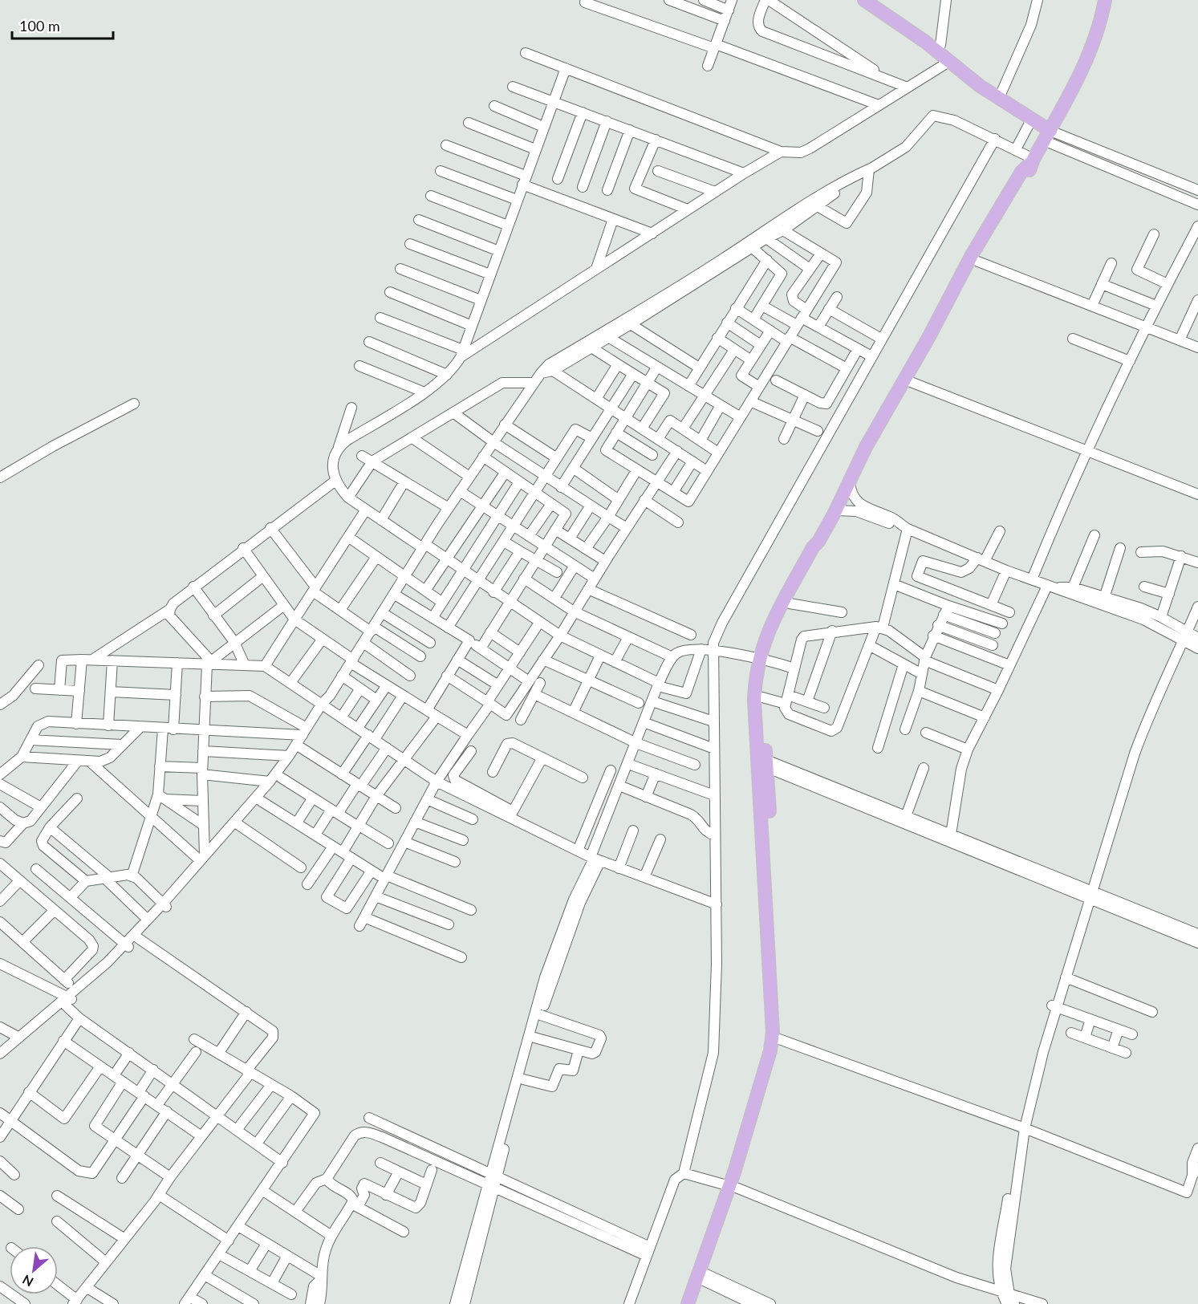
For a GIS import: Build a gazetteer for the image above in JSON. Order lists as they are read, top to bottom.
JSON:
{
  "scale_bar": "100 m",
  "north": "bottom left"
}
